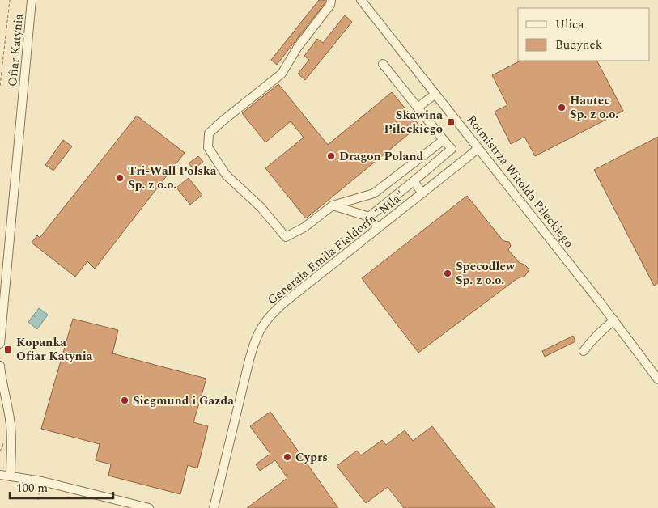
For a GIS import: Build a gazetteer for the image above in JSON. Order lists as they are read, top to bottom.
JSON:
{
  "streets": {
    "street": ["Ofiar Katynia", "Rotmistrza Witolda Pileckiego", "Generała Emila Fieldorfa \"Nila\""]
  },
  "crossings": [
    ["Rotmistrza Witolda Pileckiego", "Generała Emila Fieldorfa \"Nila\""]
  ],
  "places": {
    "other": [
      "Hautec Sp. z o.o.",
      "Dragon Poland",
      "Tri-Wall Polska Sp. z o.o.",
      "Specodlew Sp. z o.o.",
      "Siegmund i Gazda",
      "Cyprs"
    ],
    "transit": ["Skawina Pileckiego", "Kopanka Ofiar Katynia"]
  },
  "legend": ["Ulica", "Budynek"],
  "scale_bar": "100 m"
}
